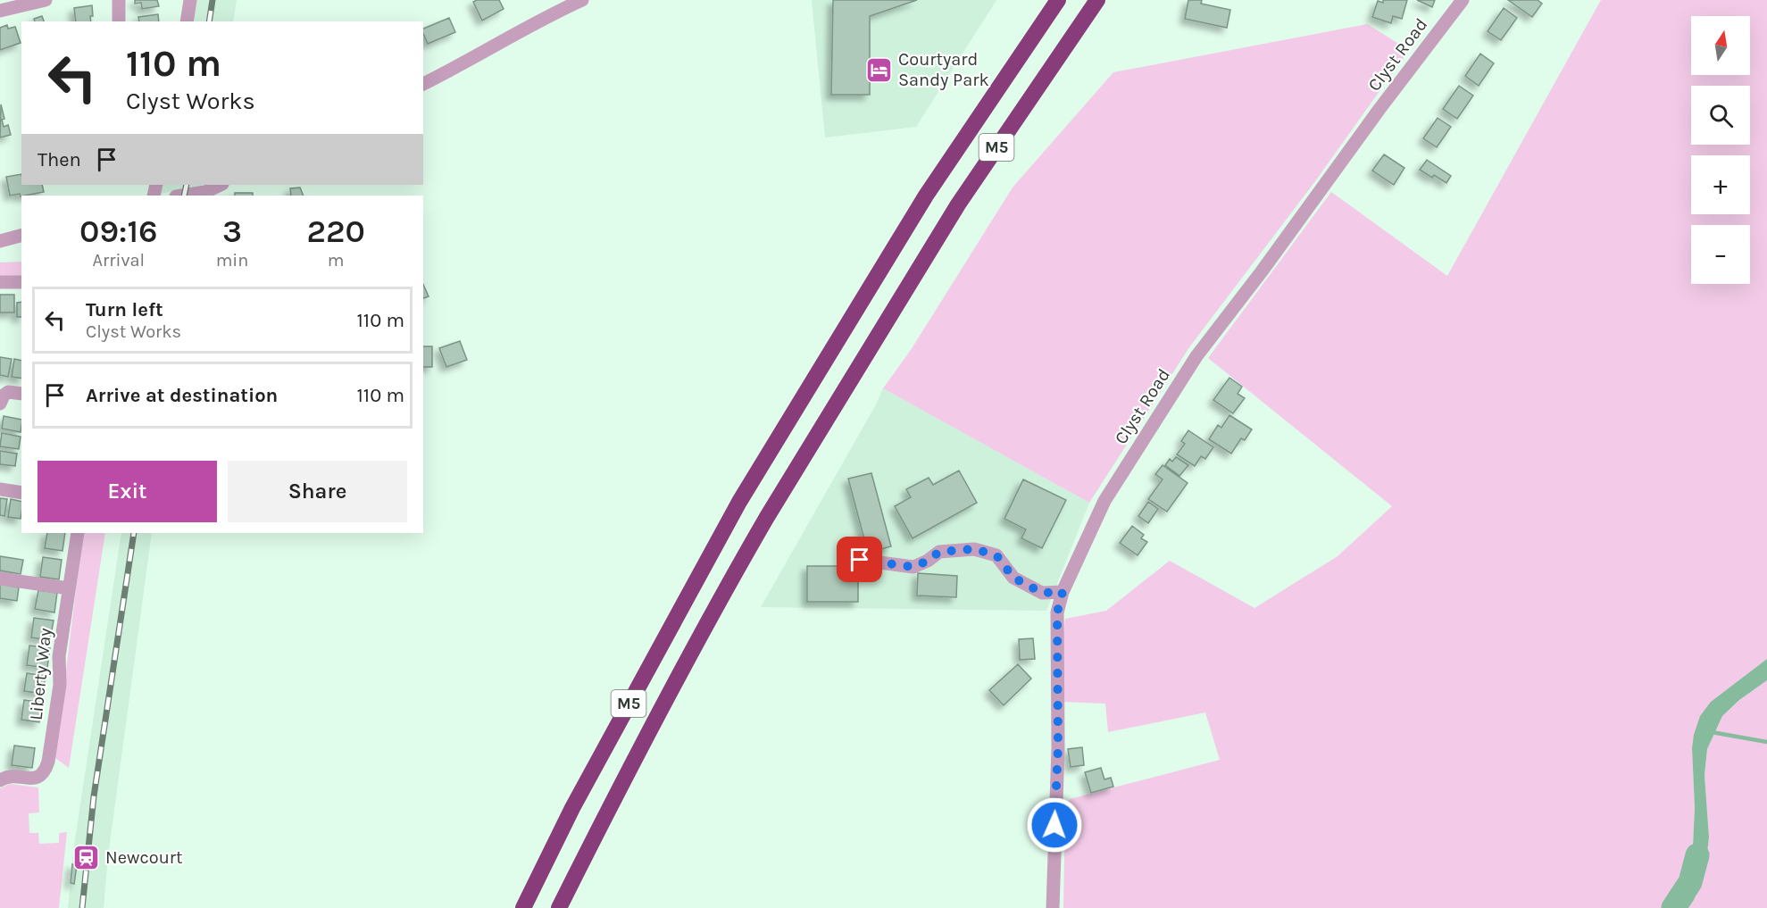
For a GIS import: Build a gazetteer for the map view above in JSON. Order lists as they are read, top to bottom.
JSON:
{
  "streets": {
    "highway": ["M5"],
    "street": ["Clyst Road", "Liberty Way"]
  },
  "places": {
    "hotel": ["Courtyard Sandy Park"],
    "station": ["Newcourt"]
  },
  "north": "top",
  "page": {
    "map_buttons": ["+", "−"],
    "turn": ["110 m", "Clyst Works"],
    "then": "Then",
    "eta": [
      "09:16",
      "Arrival",
      "3",
      "min",
      "220",
      "m"
    ],
    "list": [
      {
        "name": "Turn left",
        "note": "Clyst Works",
        "value": "110 m"
      },
      {
        "name": "Arrive at destination",
        "value": "110 m"
      }
    ],
    "buttons": ["Exit", "Share"]
  }
}
